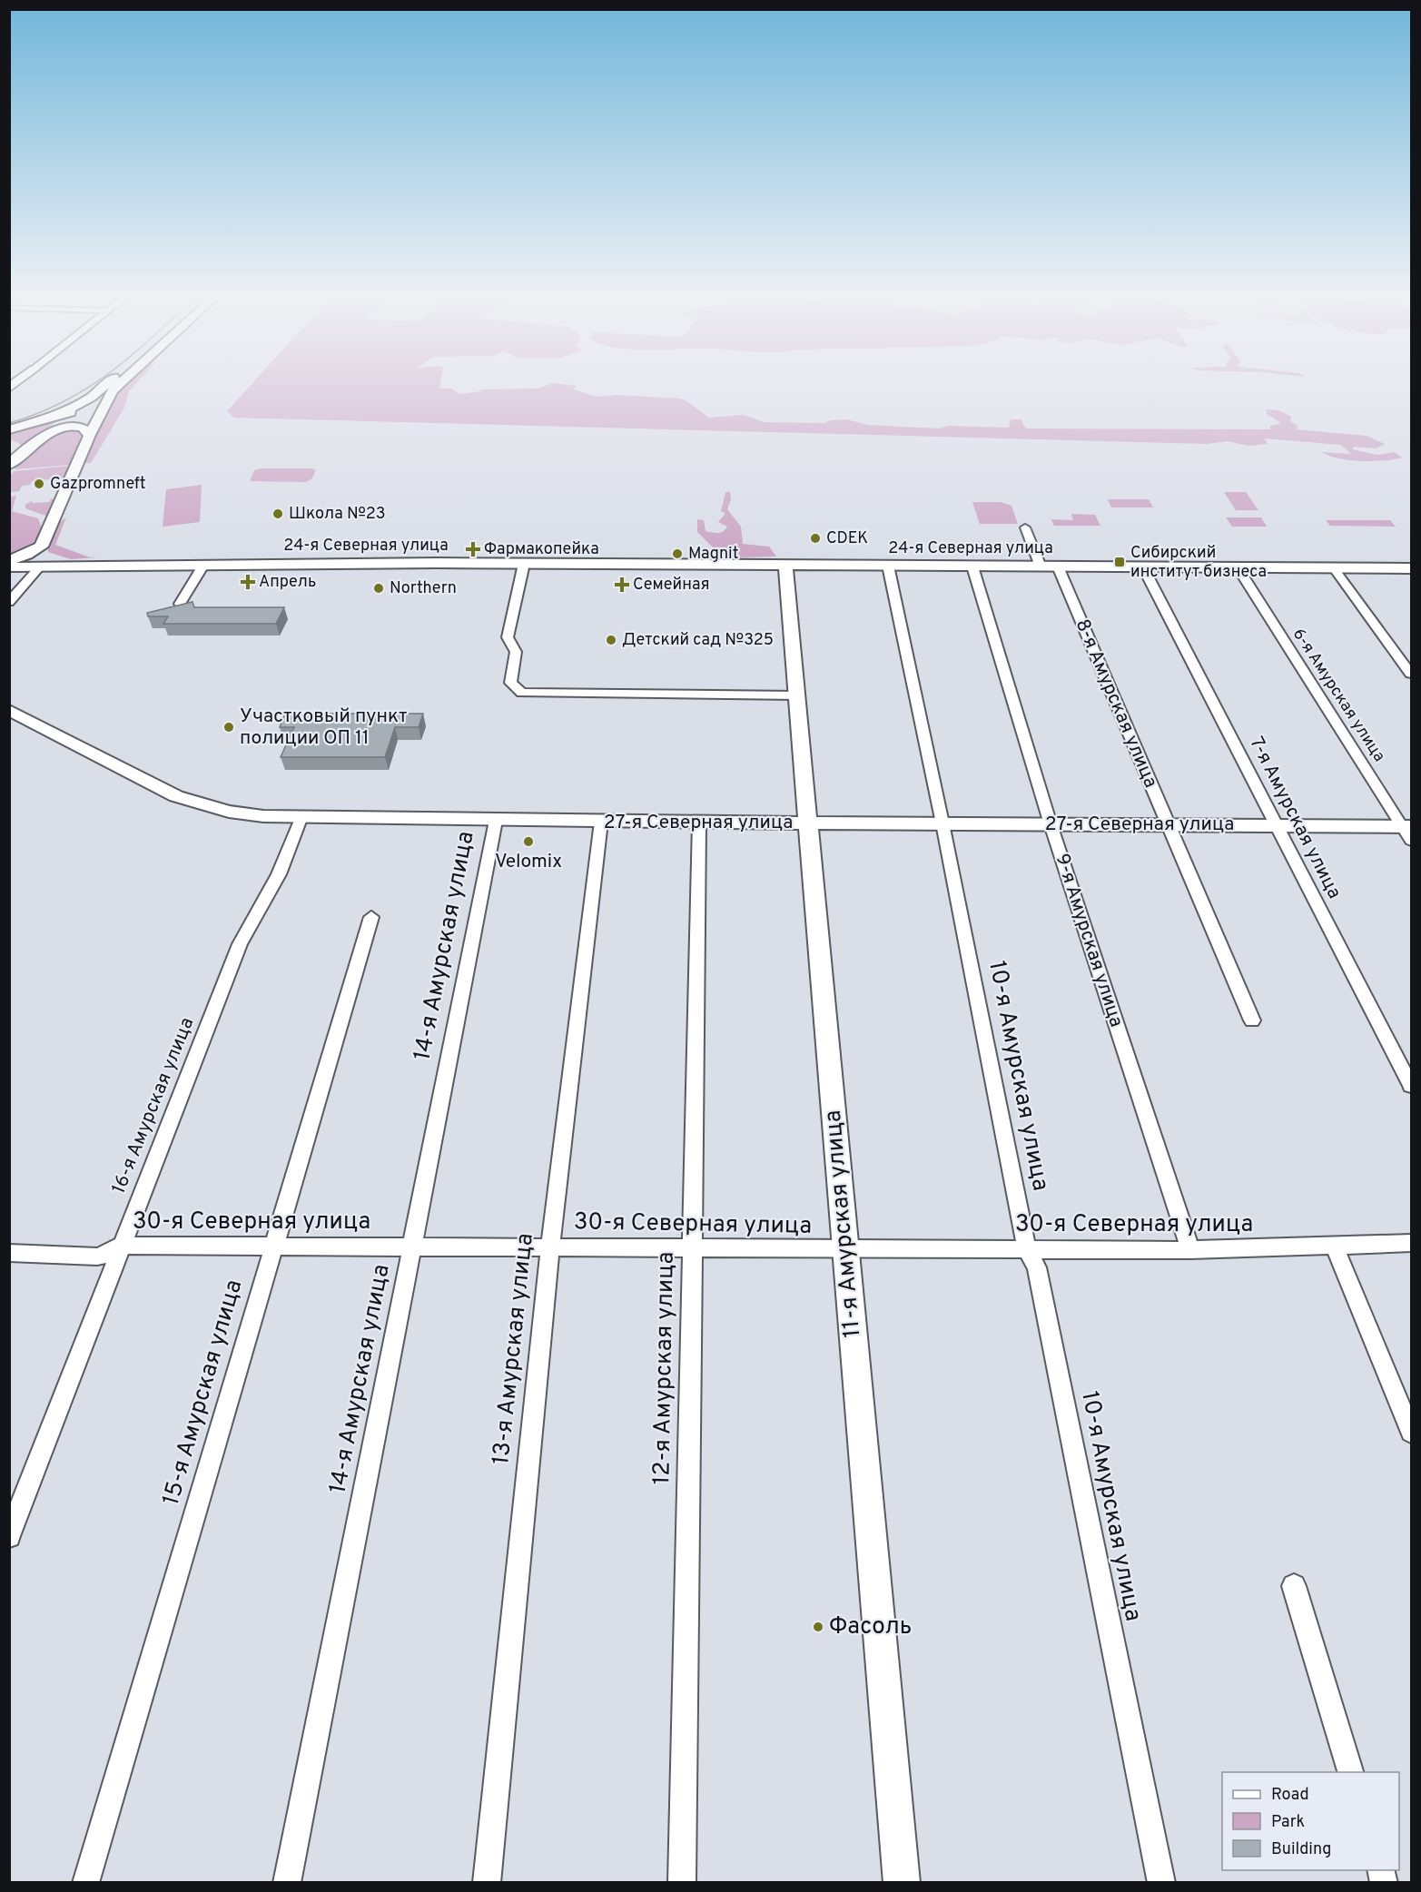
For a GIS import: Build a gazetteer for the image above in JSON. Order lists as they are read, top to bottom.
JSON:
{
  "streets": {
    "main road": ["24-я Северная улица", "27-я Северная улица", "11-я Амурская улица"],
    "street": [
      "6-я Амурская улица",
      "8-я Амурская улица",
      "7-я Амурская улица",
      "9-я Амурская улица",
      "14-я Амурская улица",
      "10-я Амурская улица",
      "16-я Амурская улица",
      "30-я Северная улица",
      "13-я Амурская улица",
      "12-я Амурская улица",
      "15-я Амурская улица"
    ]
  },
  "crossings": [
    ["24-я Северная улица", "6-я Амурская улица"],
    ["24-я Северная улица", "8-я Амурская улица"],
    ["24-я Северная улица", "7-я Амурская улица"],
    ["24-я Северная улица", "9-я Амурская улица"],
    ["24-я Северная улица", "10-я Амурская улица"],
    ["24-я Северная улица", "11-я Амурская улица"],
    ["6-я Амурская улица", "27-я Северная улица"],
    ["8-я Амурская улица", "27-я Северная улица"],
    ["7-я Амурская улица", "27-я Северная улица"],
    ["27-я Северная улица", "9-я Амурская улица"],
    ["27-я Северная улица", "14-я Амурская улица"],
    ["27-я Северная улица", "10-я Амурская улица"],
    ["27-я Северная улица", "16-я Амурская улица"],
    ["27-я Северная улица", "11-я Амурская улица"],
    ["27-я Северная улица", "13-я Амурская улица"],
    ["27-я Северная улица", "12-я Амурская улица"],
    ["9-я Амурская улица", "30-я Северная улица"],
    ["14-я Амурская улица", "30-я Северная улица"],
    ["10-я Амурская улица", "30-я Северная улица"],
    ["16-я Амурская улица", "30-я Северная улица"],
    ["30-я Северная улица", "11-я Амурская улица"],
    ["30-я Северная улица", "13-я Амурская улица"],
    ["30-я Северная улица", "12-я Амурская улица"],
    ["30-я Северная улица", "15-я Амурская улица"]
  ],
  "places": {
    "other": [
      "Gazpromneft",
      "Школа №23",
      "CDEK",
      "Magnit",
      "Northern",
      "Детский сад №325",
      "Участковый пункт полиции ОП 11",
      "Velomix",
      "Фасоль"
    ],
    "health": ["Фармакопейка", "Апрель", "Семейная"],
    "transit": ["Сибирский институт бизнеса"]
  },
  "legend": ["Road", "Park", "Building"]
}
